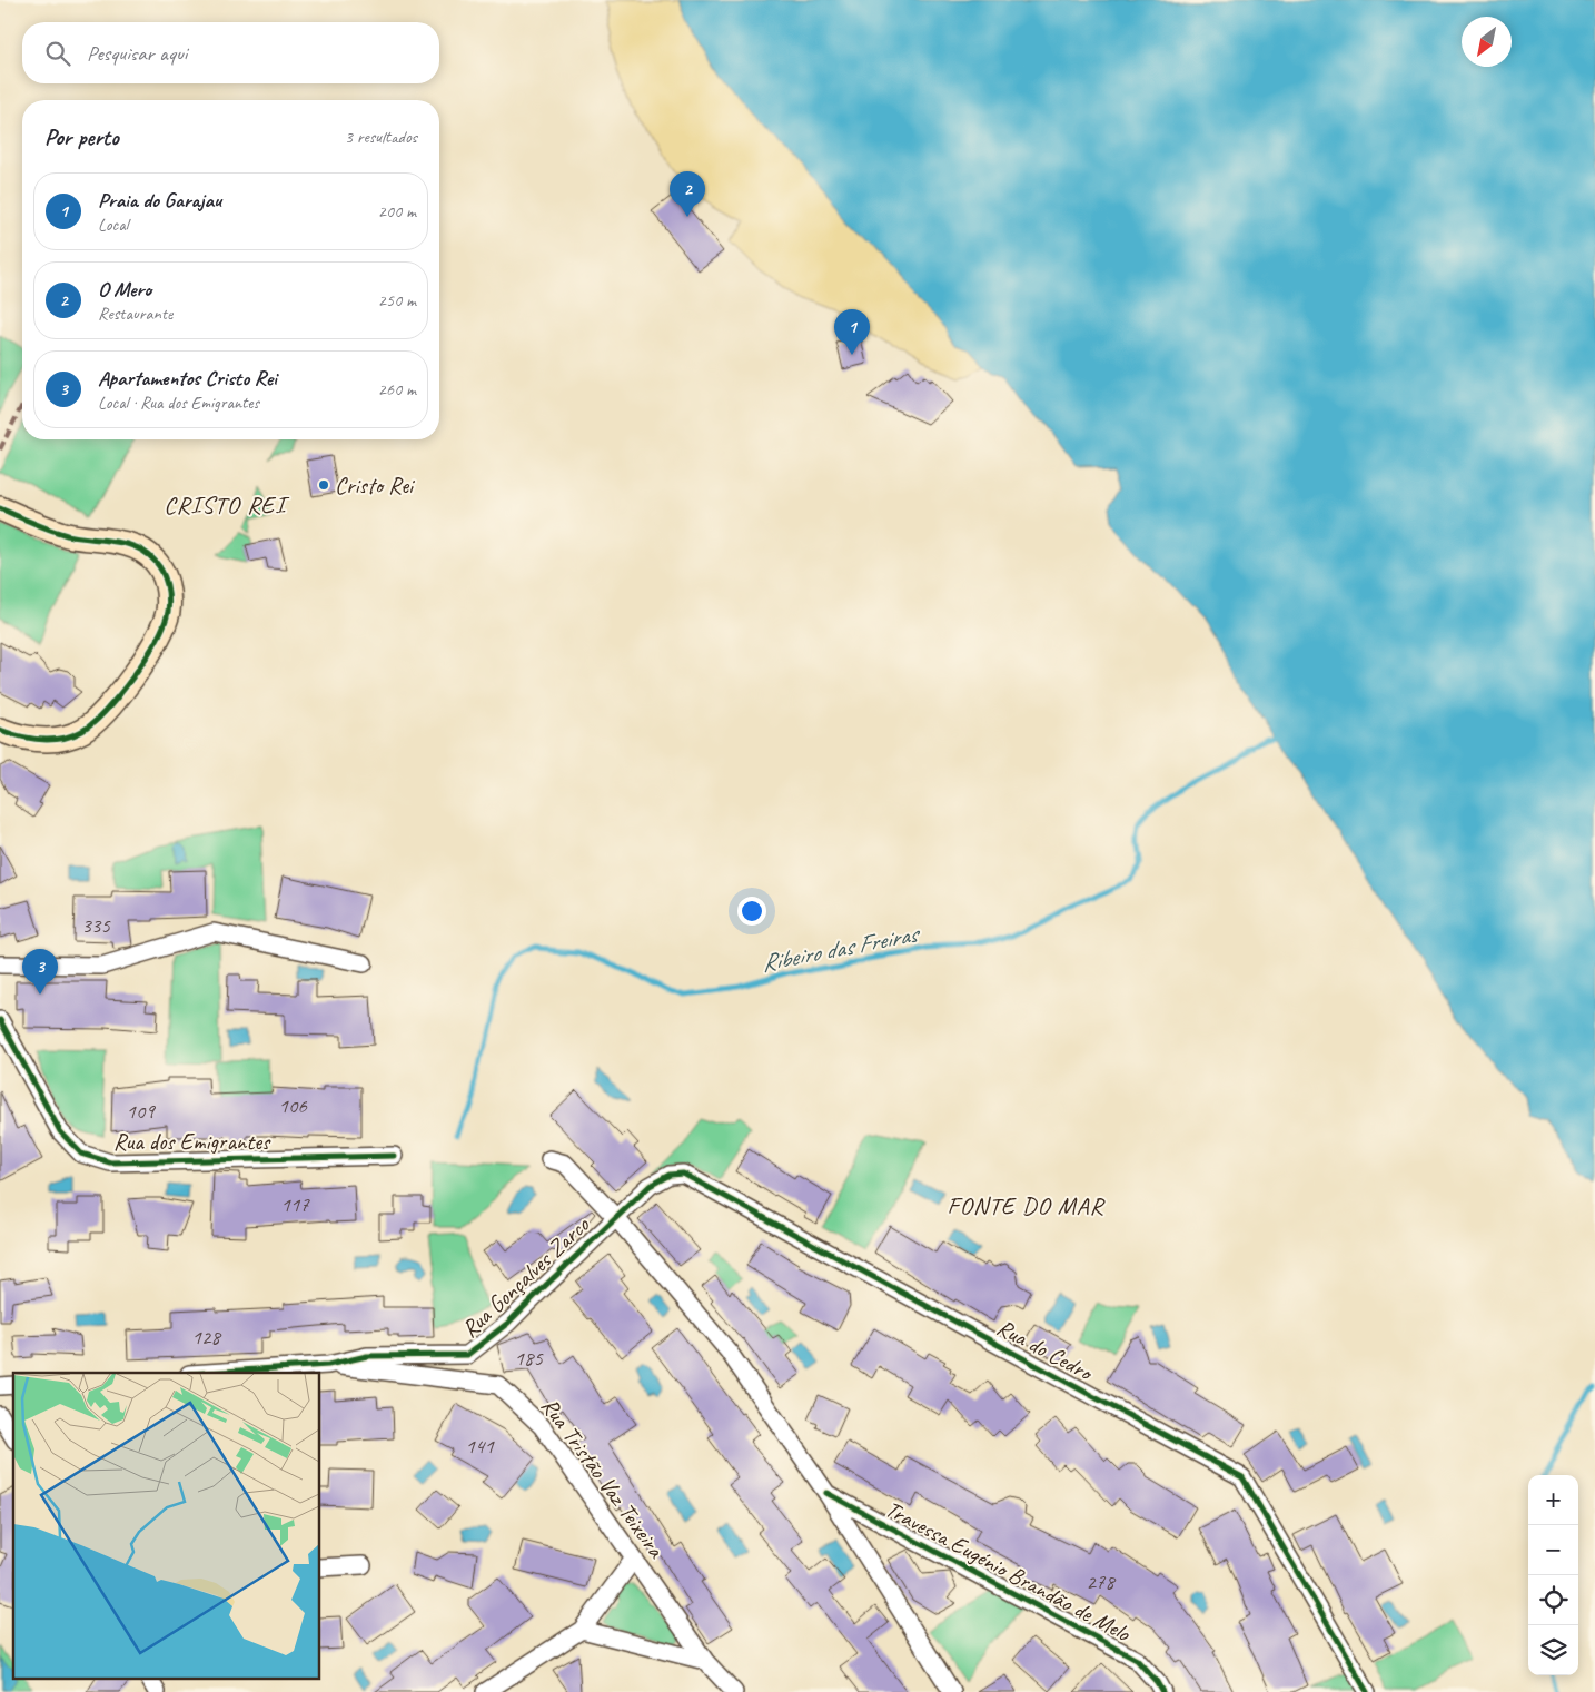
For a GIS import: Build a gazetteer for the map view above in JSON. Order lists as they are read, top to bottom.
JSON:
{
  "streets": {
    "street": [
      "Rua dos Emigrantes",
      "Rua Gonçalves Zarco",
      "Rua do Cedro",
      "Rua Tristão Vaz Teixeira",
      "Travessa Eugénio Brandão de Melo"
    ]
  },
  "crossings": [
    ["Rua Gonçalves Zarco", "Rua do Cedro"],
    ["Rua Gonçalves Zarco", "Rua Tristão Vaz Teixeira"]
  ],
  "districts": ["CRISTO REI", "FONTE DO MAR"],
  "water": ["Ribeiro das Freiras"],
  "places": ["Cristo Rei"],
  "house_numbers": [
    "335",
    "106",
    "109",
    "117",
    "128",
    "185",
    "141",
    "278"
  ],
  "north": "bottom left",
  "page": {
    "search": "Pesquisar aqui",
    "heading": ["Por perto", "3 resultados"],
    "pins": ["2", "1", "3"],
    "list": [
      {
        "mark": "1",
        "name": "Praia do Garajau",
        "note": "Local",
        "value": "200 m"
      },
      {
        "mark": "2",
        "name": "O Mero",
        "note": "Restaurante",
        "value": "250 m"
      },
      {
        "mark": "3",
        "name": "Apartamentos Cristo Rei",
        "note": "Local · Rua dos Emigrantes",
        "value": "260 m"
      }
    ],
    "map_buttons": ["+", "−"]
  }
}
